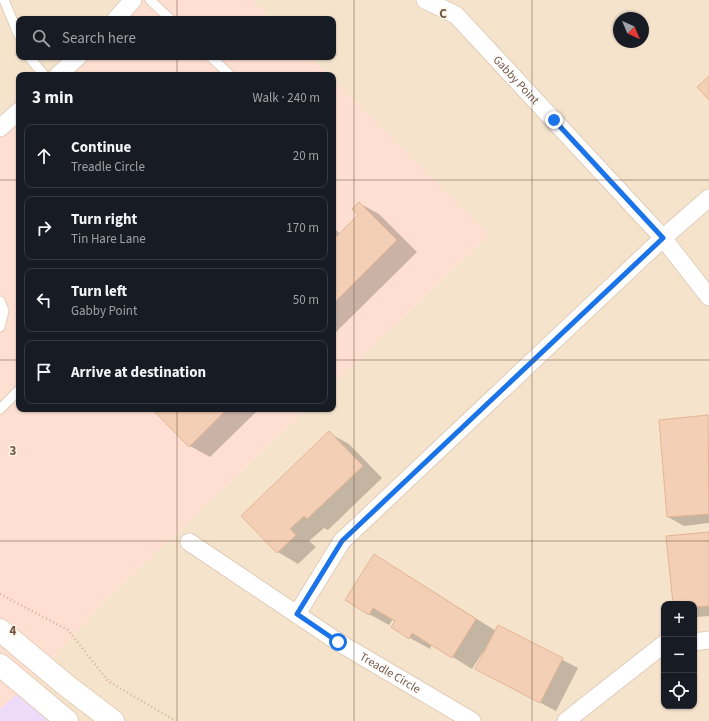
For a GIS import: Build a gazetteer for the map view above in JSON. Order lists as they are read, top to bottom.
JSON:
{
  "streets": {
    "street": ["Gabby Point", "Treadle Circle"]
  },
  "north": "bottom right",
  "page": {
    "search": "Search here",
    "heading": ["3 min", "Walk · 240 m"],
    "list": [
      ["Continue", "Treadle Circle", "20 m"],
      ["Turn right", "Tin Hare Lane", "170 m"],
      ["Turn left", "Gabby Point", "50 m"],
      "Arrive at destination"
    ],
    "map_buttons": ["+", "−"]
  },
  "grid": {
    "columns": ["C"],
    "rows": ["3", "4"]
  }
}
